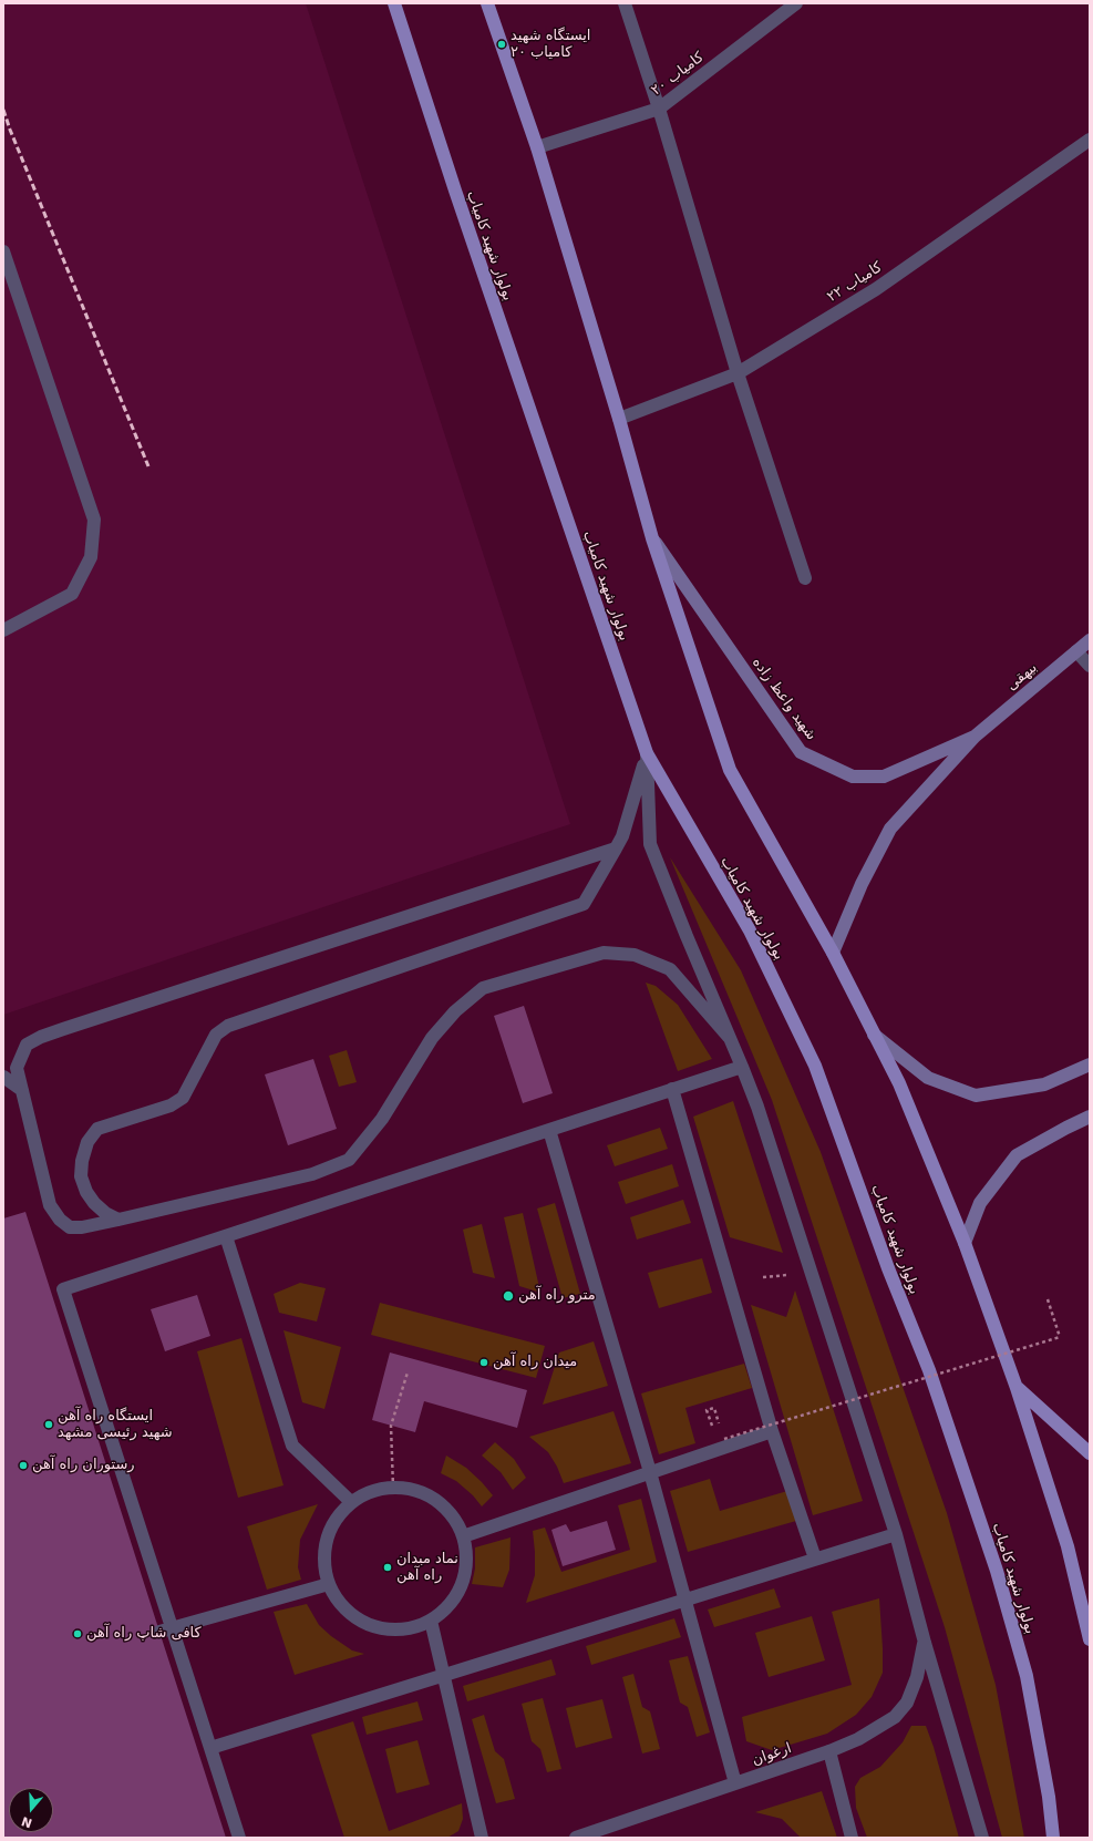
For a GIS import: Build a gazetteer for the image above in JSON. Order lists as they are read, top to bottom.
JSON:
{
  "streets": {
    "main road": ["بولوار شهید کامیاب"],
    "street": [
      "کامیاب ۲۰",
      "کامیاب ۲۲",
      "بیهقی",
      "شهید واعظ زاده",
      "ارغوان"
    ]
  },
  "crossings": [
    ["بیهقی", "شهید واعظ زاده"]
  ],
  "places": [
    "ایستگاه شهید کامیاب ۲۰",
    "مترو راه آهن",
    "میدان راه آهن",
    "ایستگاه راه آهن شهید رئیسی مشهد",
    "رستوران راه آهن",
    "نماد میدان راه آهن",
    "کافی شاپ راه آهن"
  ],
  "north": "bottom"
}
